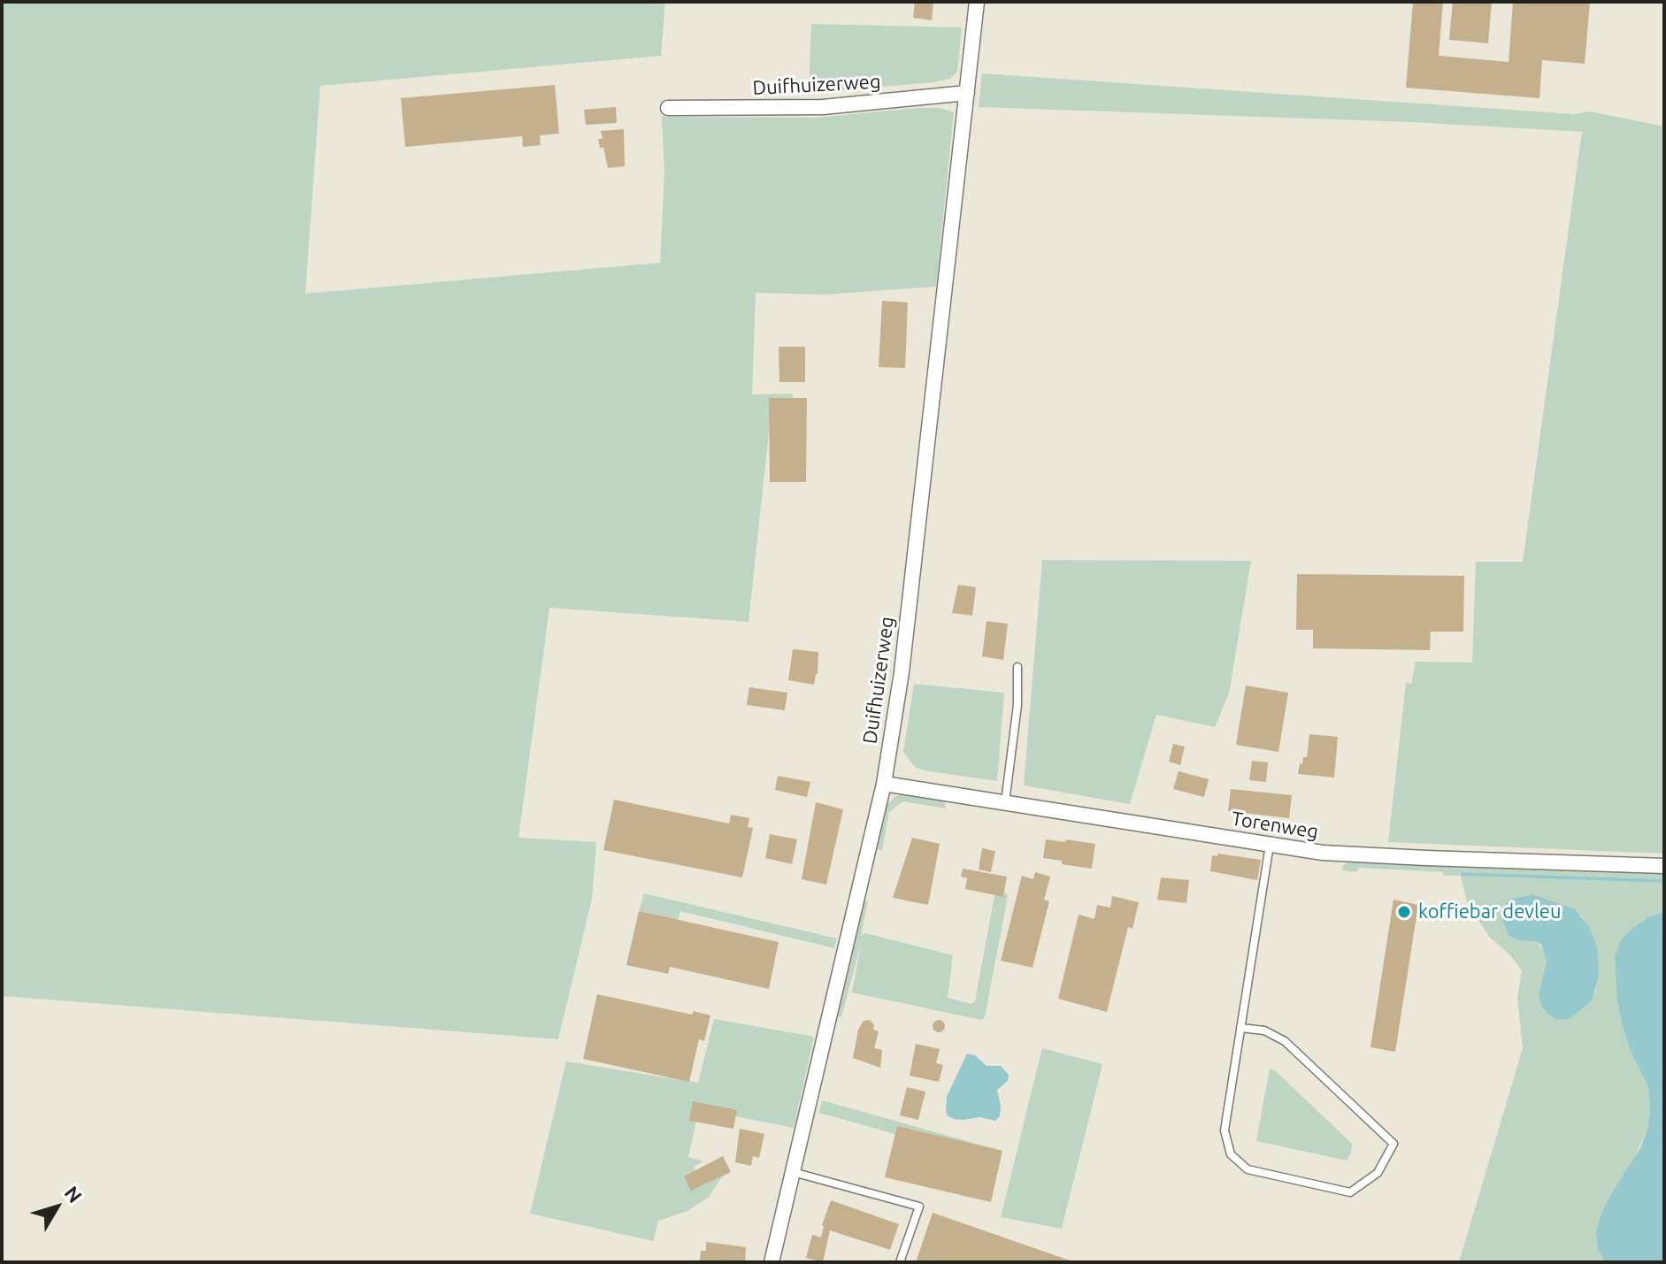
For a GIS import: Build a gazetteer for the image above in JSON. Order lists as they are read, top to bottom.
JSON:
{
  "streets": {
    "street": ["Duifhuizerweg", "Torenweg"]
  },
  "crossings": [
    ["Duifhuizerweg", "Torenweg"]
  ],
  "places": ["koffiebar devleu"],
  "north": "top right"
}
